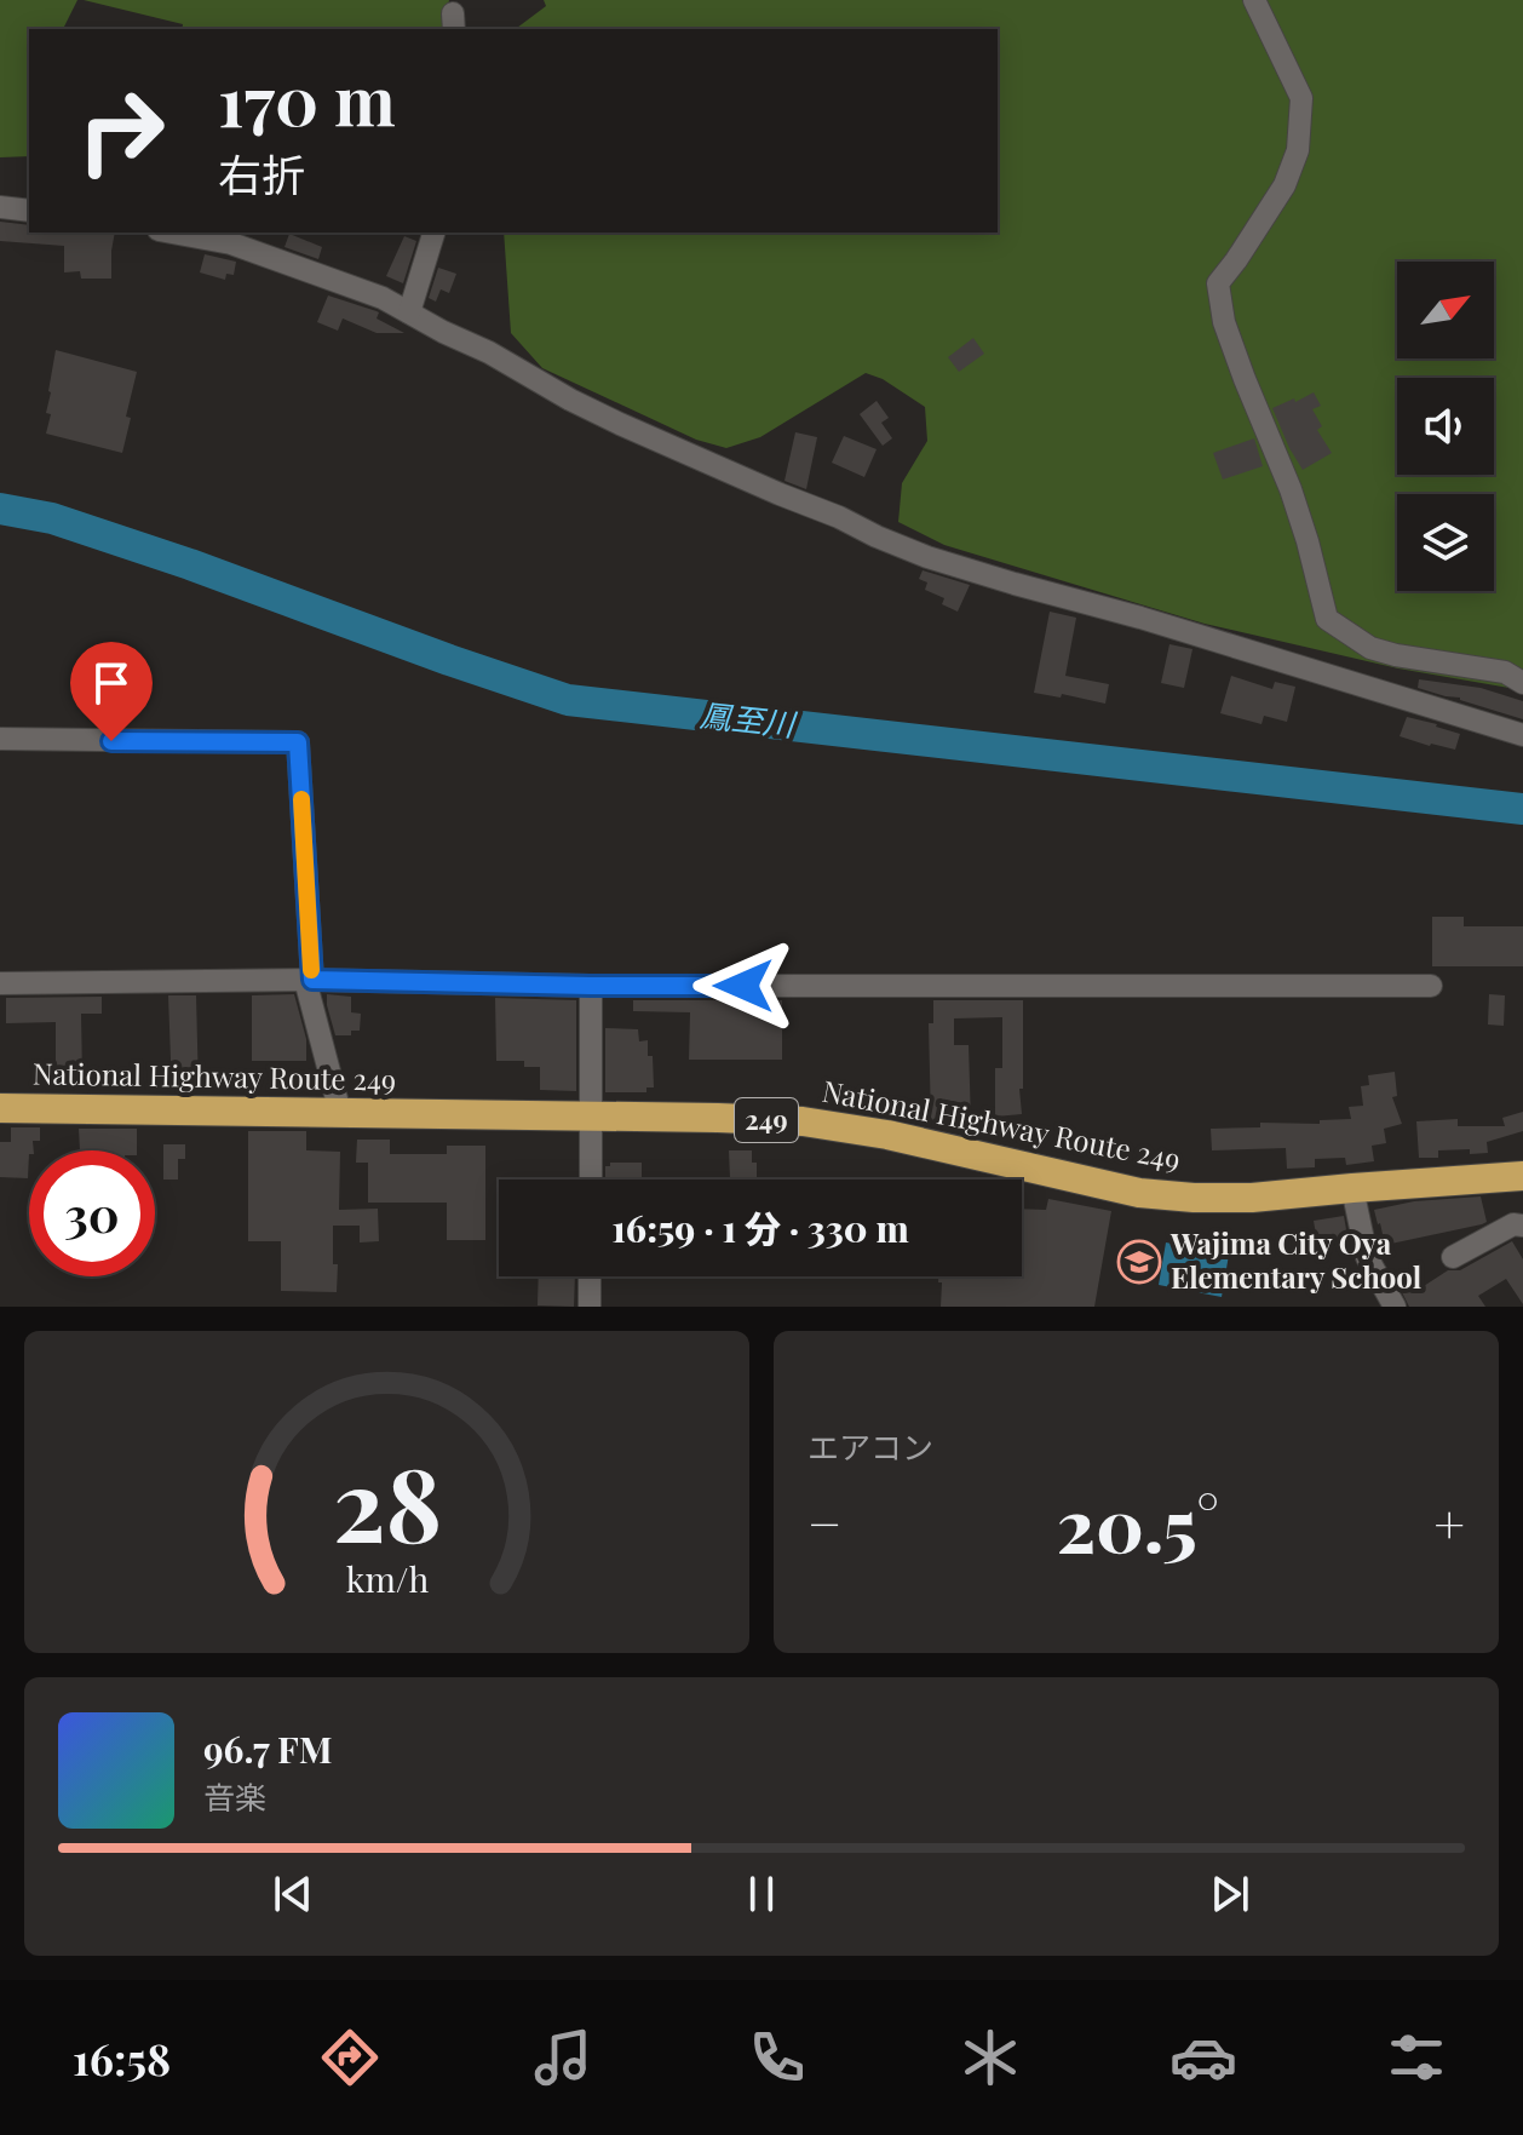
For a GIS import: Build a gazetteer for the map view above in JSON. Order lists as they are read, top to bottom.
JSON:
{
  "streets": {
    "highway": ["National Highway Route 249", "249"]
  },
  "water": ["鳳至川"],
  "places": {
    "school or university": ["Wajima City Oya Elementary School"]
  },
  "north": "top right",
  "page": {
    "turn": ["170 m", "右折"],
    "limit": "30",
    "trip": "16:59 · 1 分 · 330 m",
    "tile": "エアコン",
    "heat": ["−", "20.5°", "+"],
    "song": ["96.7 FM", "音楽"],
    "tabs": "16:58",
    "gauge": ["28", "km/h"]
  }
}
